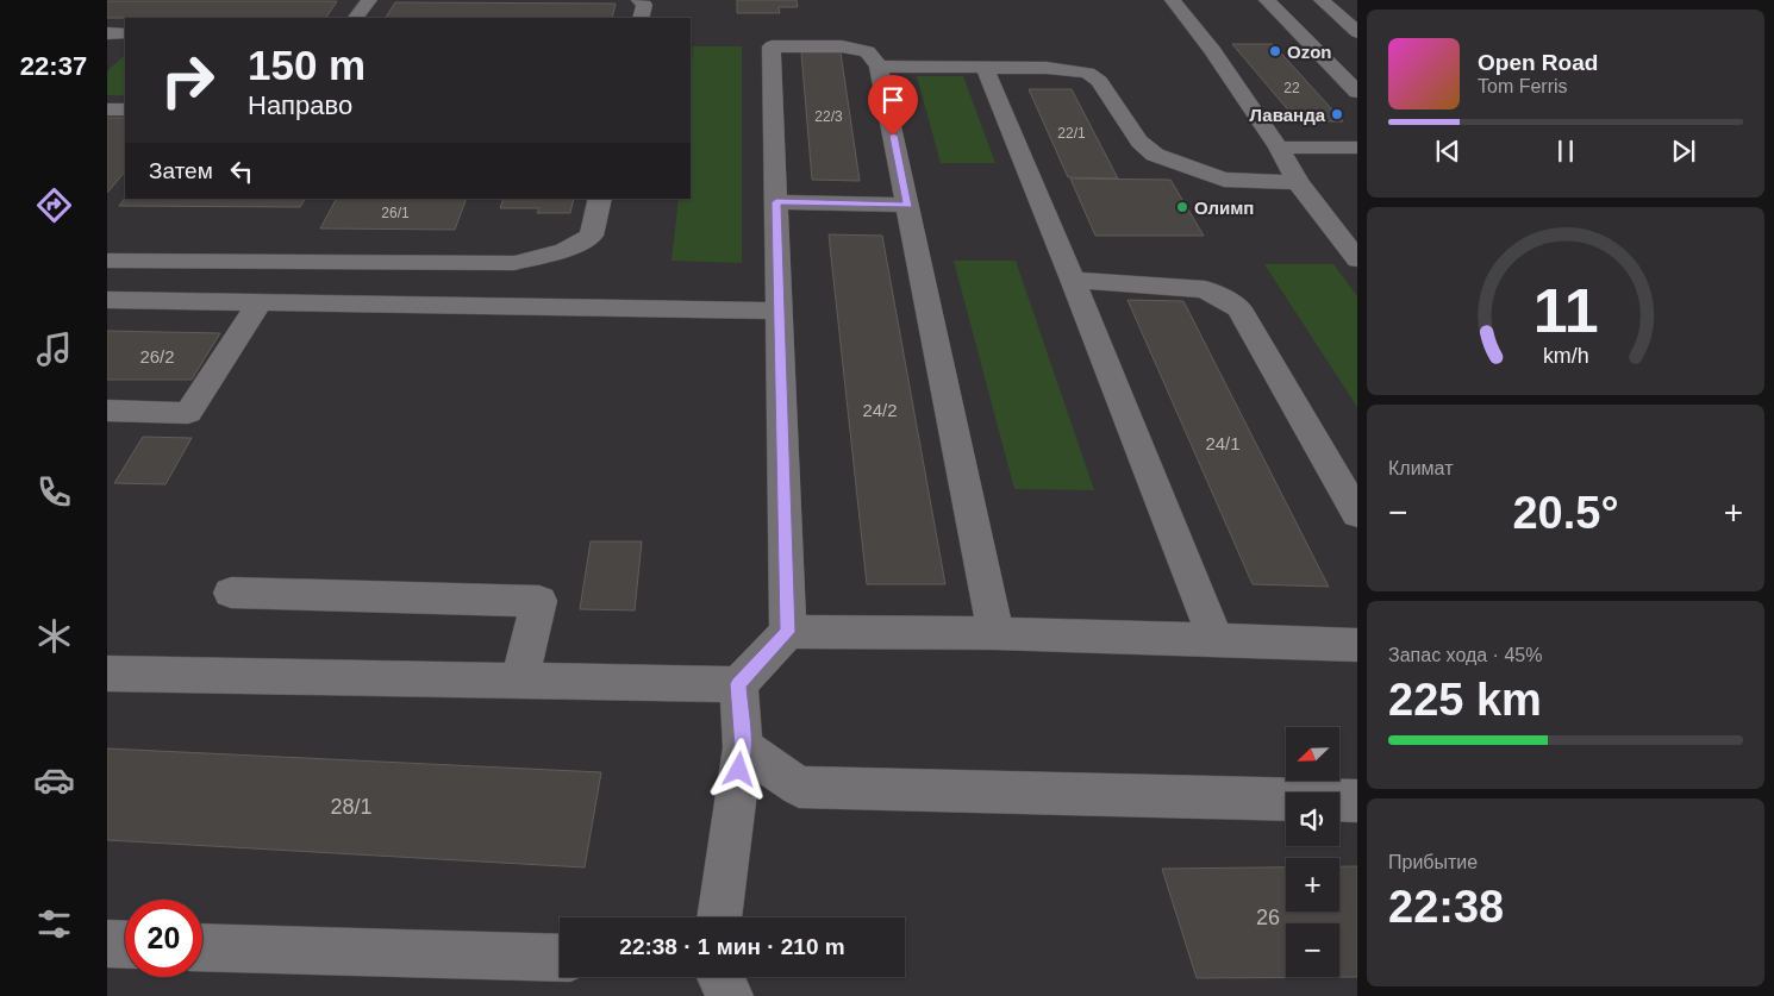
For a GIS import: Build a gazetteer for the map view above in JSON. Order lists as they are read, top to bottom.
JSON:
{
  "places": ["Ozon", "Лаванда", "Олимп"],
  "house_numbers": [
    "22",
    "22/3",
    "22/1",
    "26/1",
    "26/2",
    "24/2",
    "24/1",
    "28/1",
    "26"
  ],
  "north": "bottom left",
  "page": {
    "tabs": "22:37",
    "turn": ["150 m", "Направо"],
    "song": ["Open Road", "Tom Ferris"],
    "then": "Затем",
    "tile": [
      "Климат",
      ["Запас хода · 45%", "225 km"],
      ["Прибытие", "22:38"]
    ],
    "heat": ["−", "20.5°", "+"],
    "map_buttons": ["+", "−"],
    "limit": "20",
    "trip": "22:38 · 1 мин · 210 m",
    "gauge": ["11", "km/h"]
  }
}
